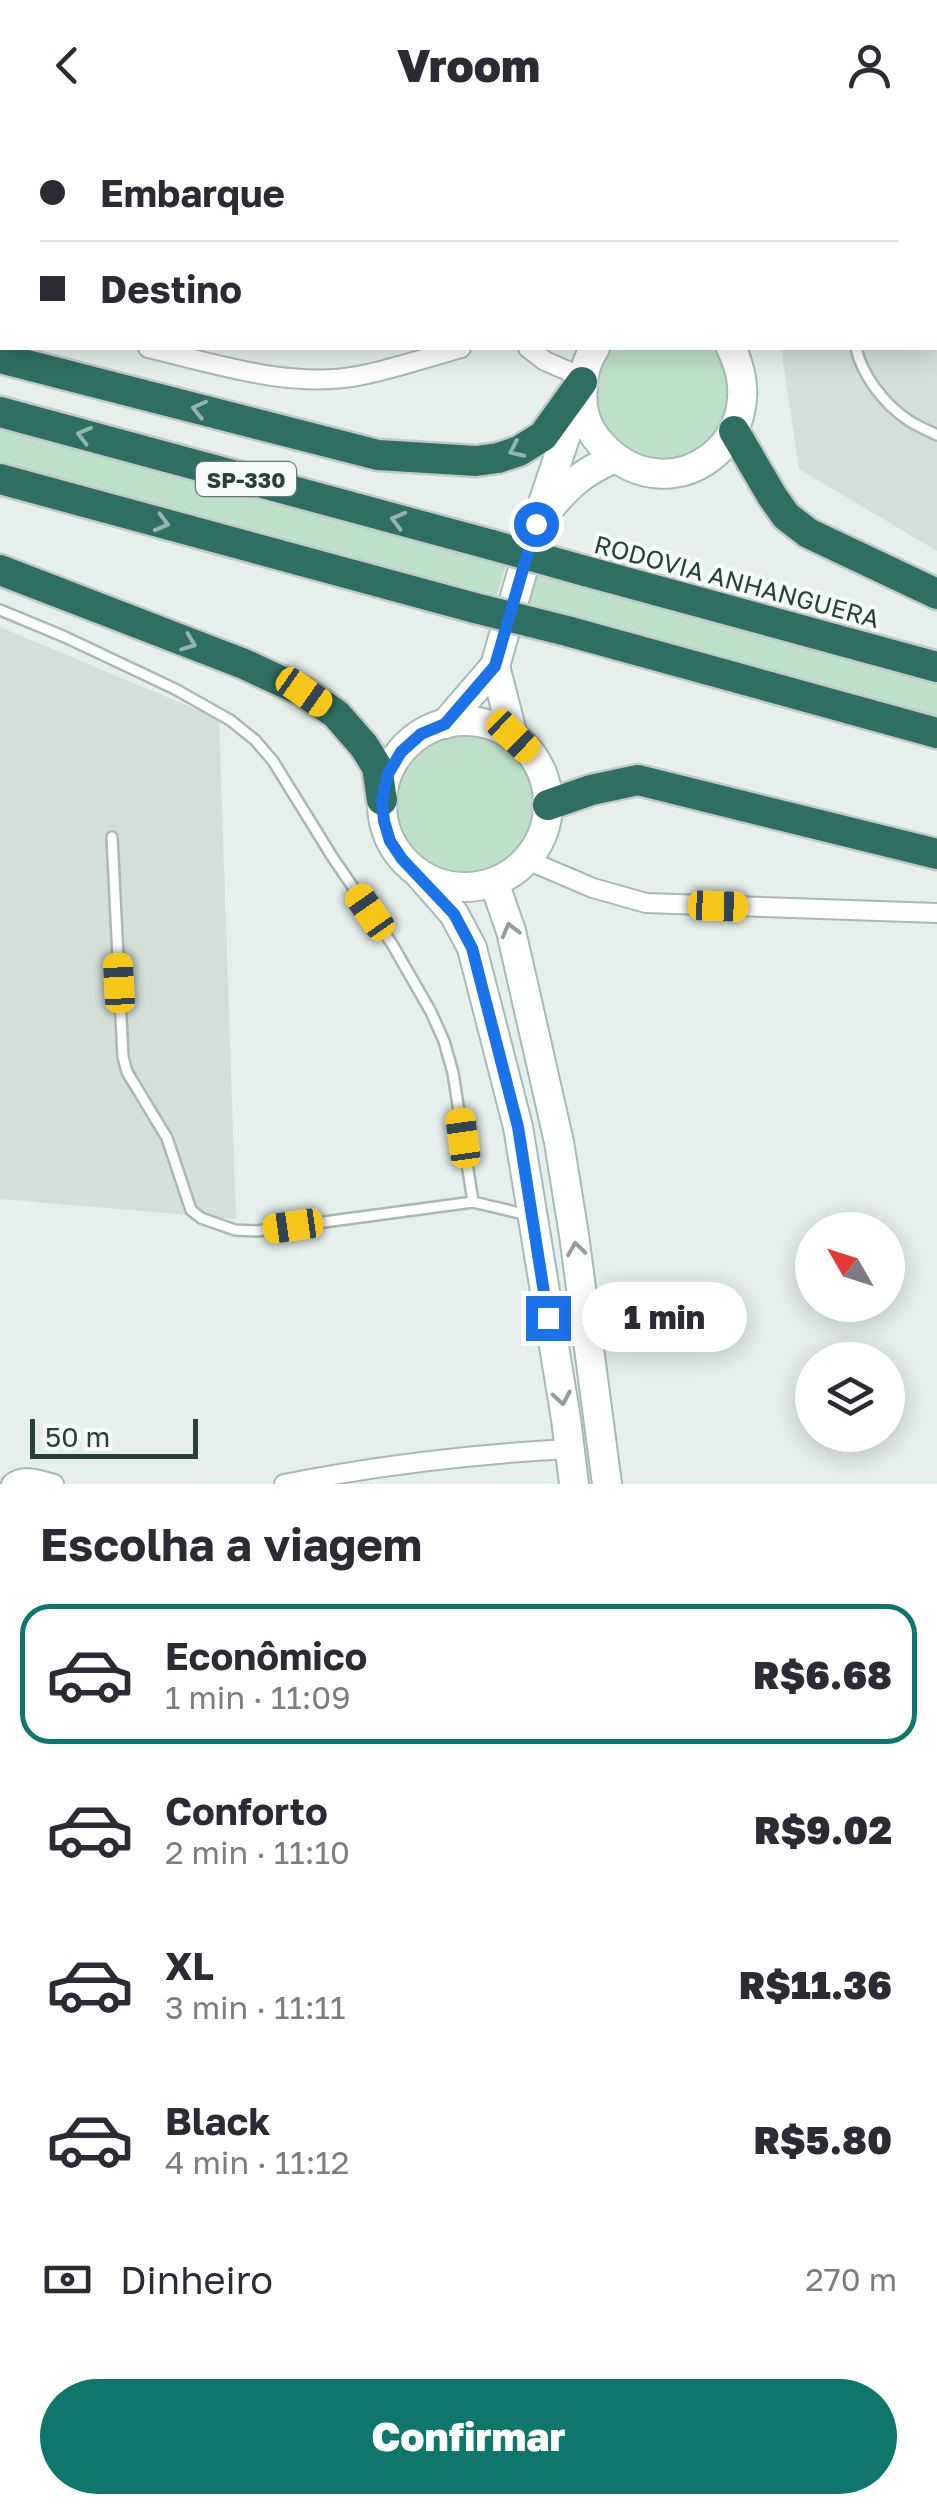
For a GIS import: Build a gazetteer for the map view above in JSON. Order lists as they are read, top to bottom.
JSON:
{
  "streets": {
    "highway": ["SP-330", "RODOVIA ANHANGUERA"]
  },
  "scale_bar": "50 m",
  "north": "top left",
  "page": {
    "header": "Vroom",
    "banner": ["Embarque", "Destino"],
    "bubble": "1 min",
    "scale": "50 m",
    "heading": "Escolha a viagem",
    "list": [
      {
        "name": "Econômico",
        "note": "1 min · 11:09",
        "value": "R$6.68"
      },
      {
        "name": "Conforto",
        "note": "2 min · 11:10",
        "value": "R$9.02"
      },
      {
        "name": "XL",
        "note": "3 min · 11:11",
        "value": "R$11.36"
      },
      {
        "name": "Black",
        "note": "4 min · 11:12",
        "value": "R$5.80"
      }
    ],
    "pay": ["Dinheiro", "270 m"],
    "buttons": "Confirmar"
  }
}
